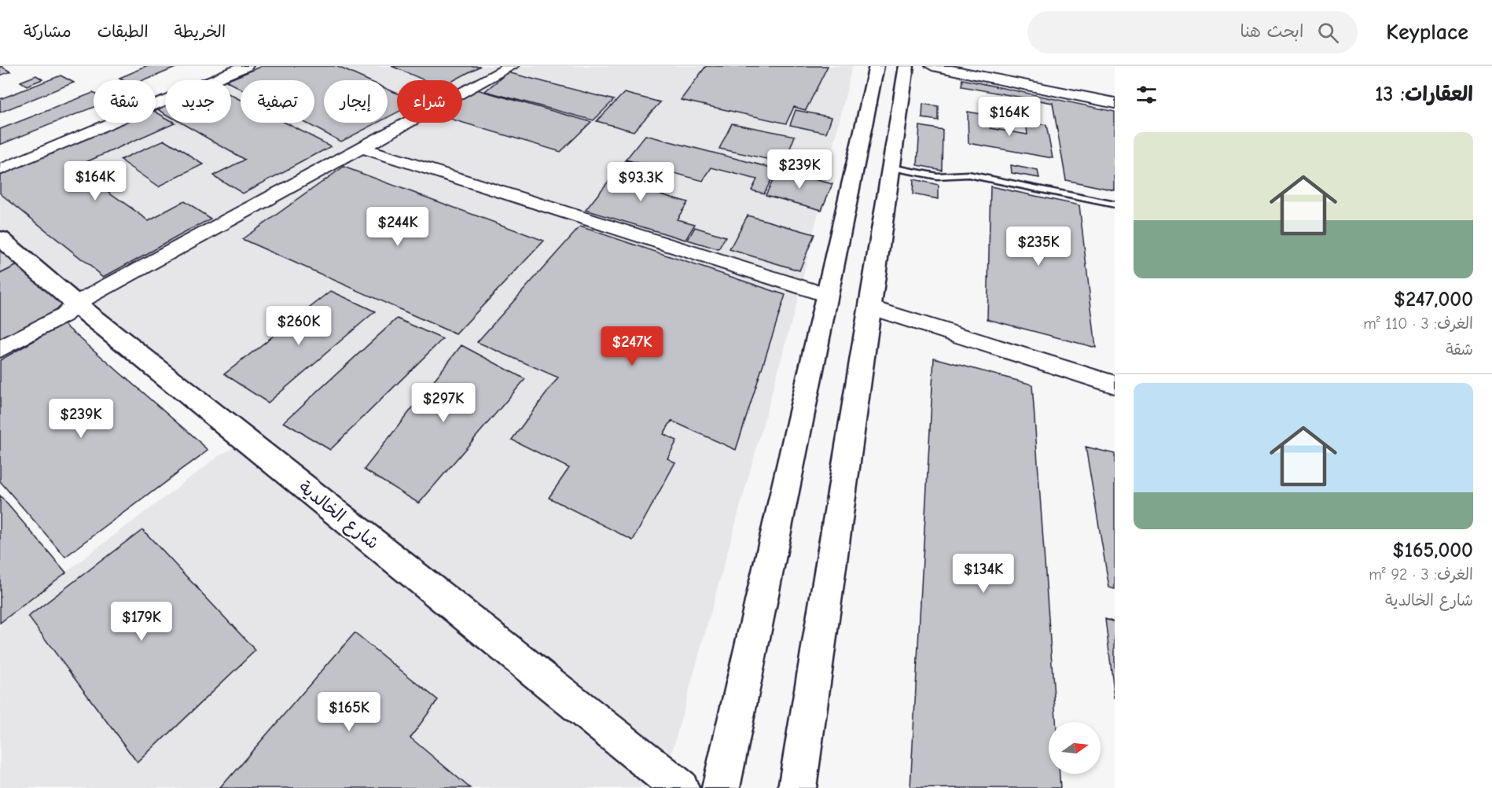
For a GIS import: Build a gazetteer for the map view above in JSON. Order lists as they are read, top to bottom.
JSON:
{
  "streets": {
    "main road": ["شارع الخالدية"]
  },
  "north": "right",
  "page": {
    "header": "Keyplace",
    "search": "ابحث هنا",
    "nav": ["الخريطة", "الطبقات", "مشاركة"],
    "heading": "العقارات: 13",
    "chip": [
      "شراء",
      "إيجار",
      "تصفية",
      "جديد",
      "شقة"
    ],
    "price": [
      "$164K",
      "$239K",
      "$164K",
      "$93.3K",
      "$244K",
      "$235K",
      "$260K",
      "$247K",
      "$297K",
      "$239K",
      "$134K",
      "$179K",
      "$165K"
    ],
    "list": [
      {
        "name": "$247,000",
        "note": "الغرف: 3 · 110 m² · شقة"
      },
      {
        "name": "$165,000",
        "note": "الغرف: 3 · 92 m² · شارع الخالدية"
      }
    ]
  }
}
